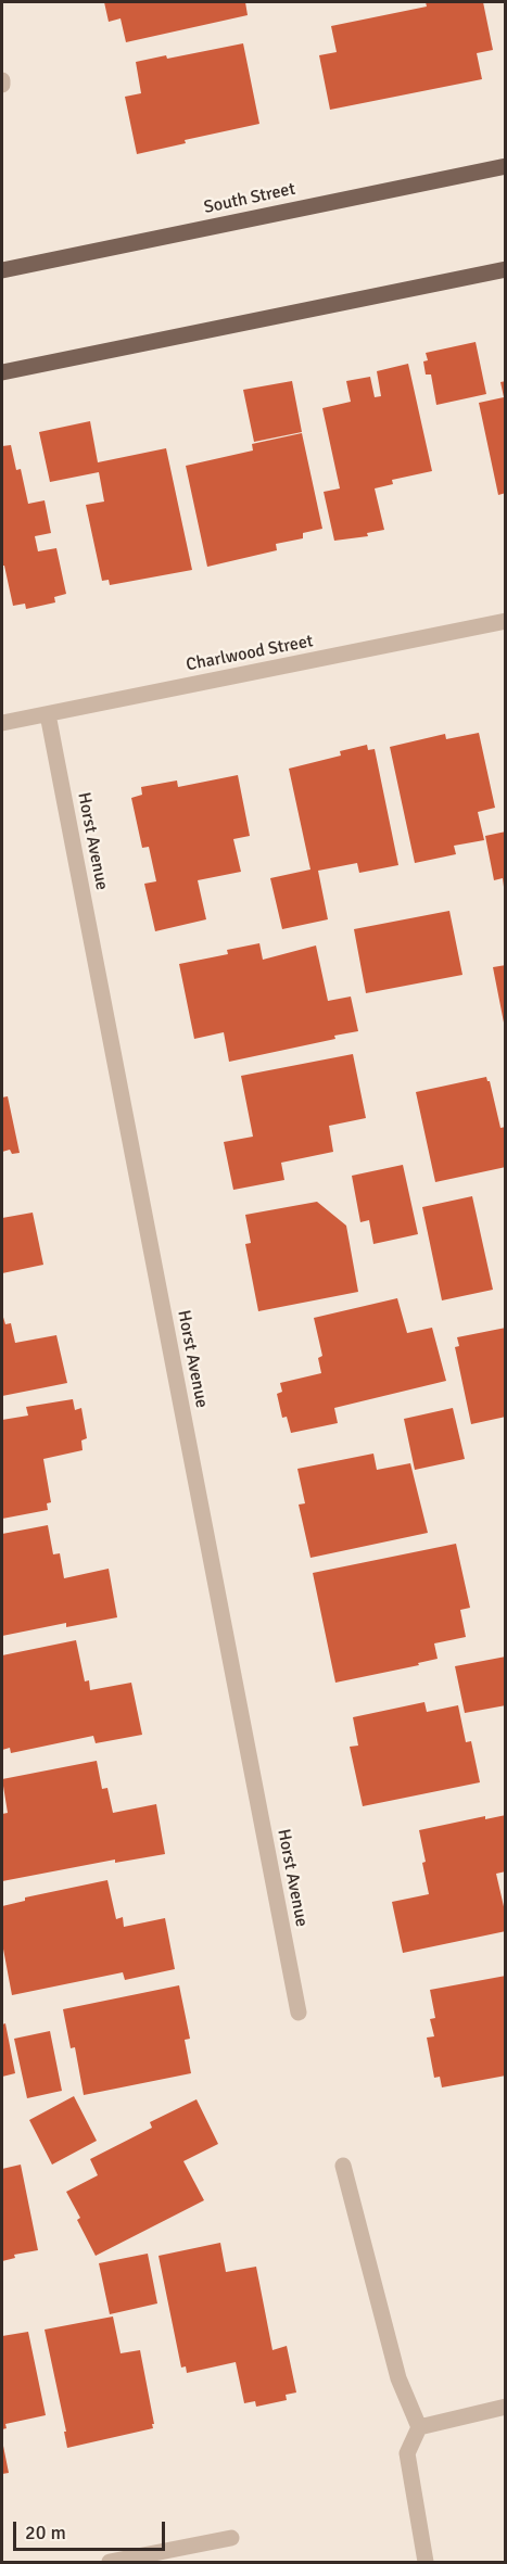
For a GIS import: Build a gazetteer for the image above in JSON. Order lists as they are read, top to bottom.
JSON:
{
  "streets": {
    "main road": ["South Street"],
    "street": ["Charlwood Street", "Horst Avenue"]
  },
  "crossings": [
    ["Charlwood Street", "Horst Avenue"]
  ],
  "scale_bar": "20 m"
}
